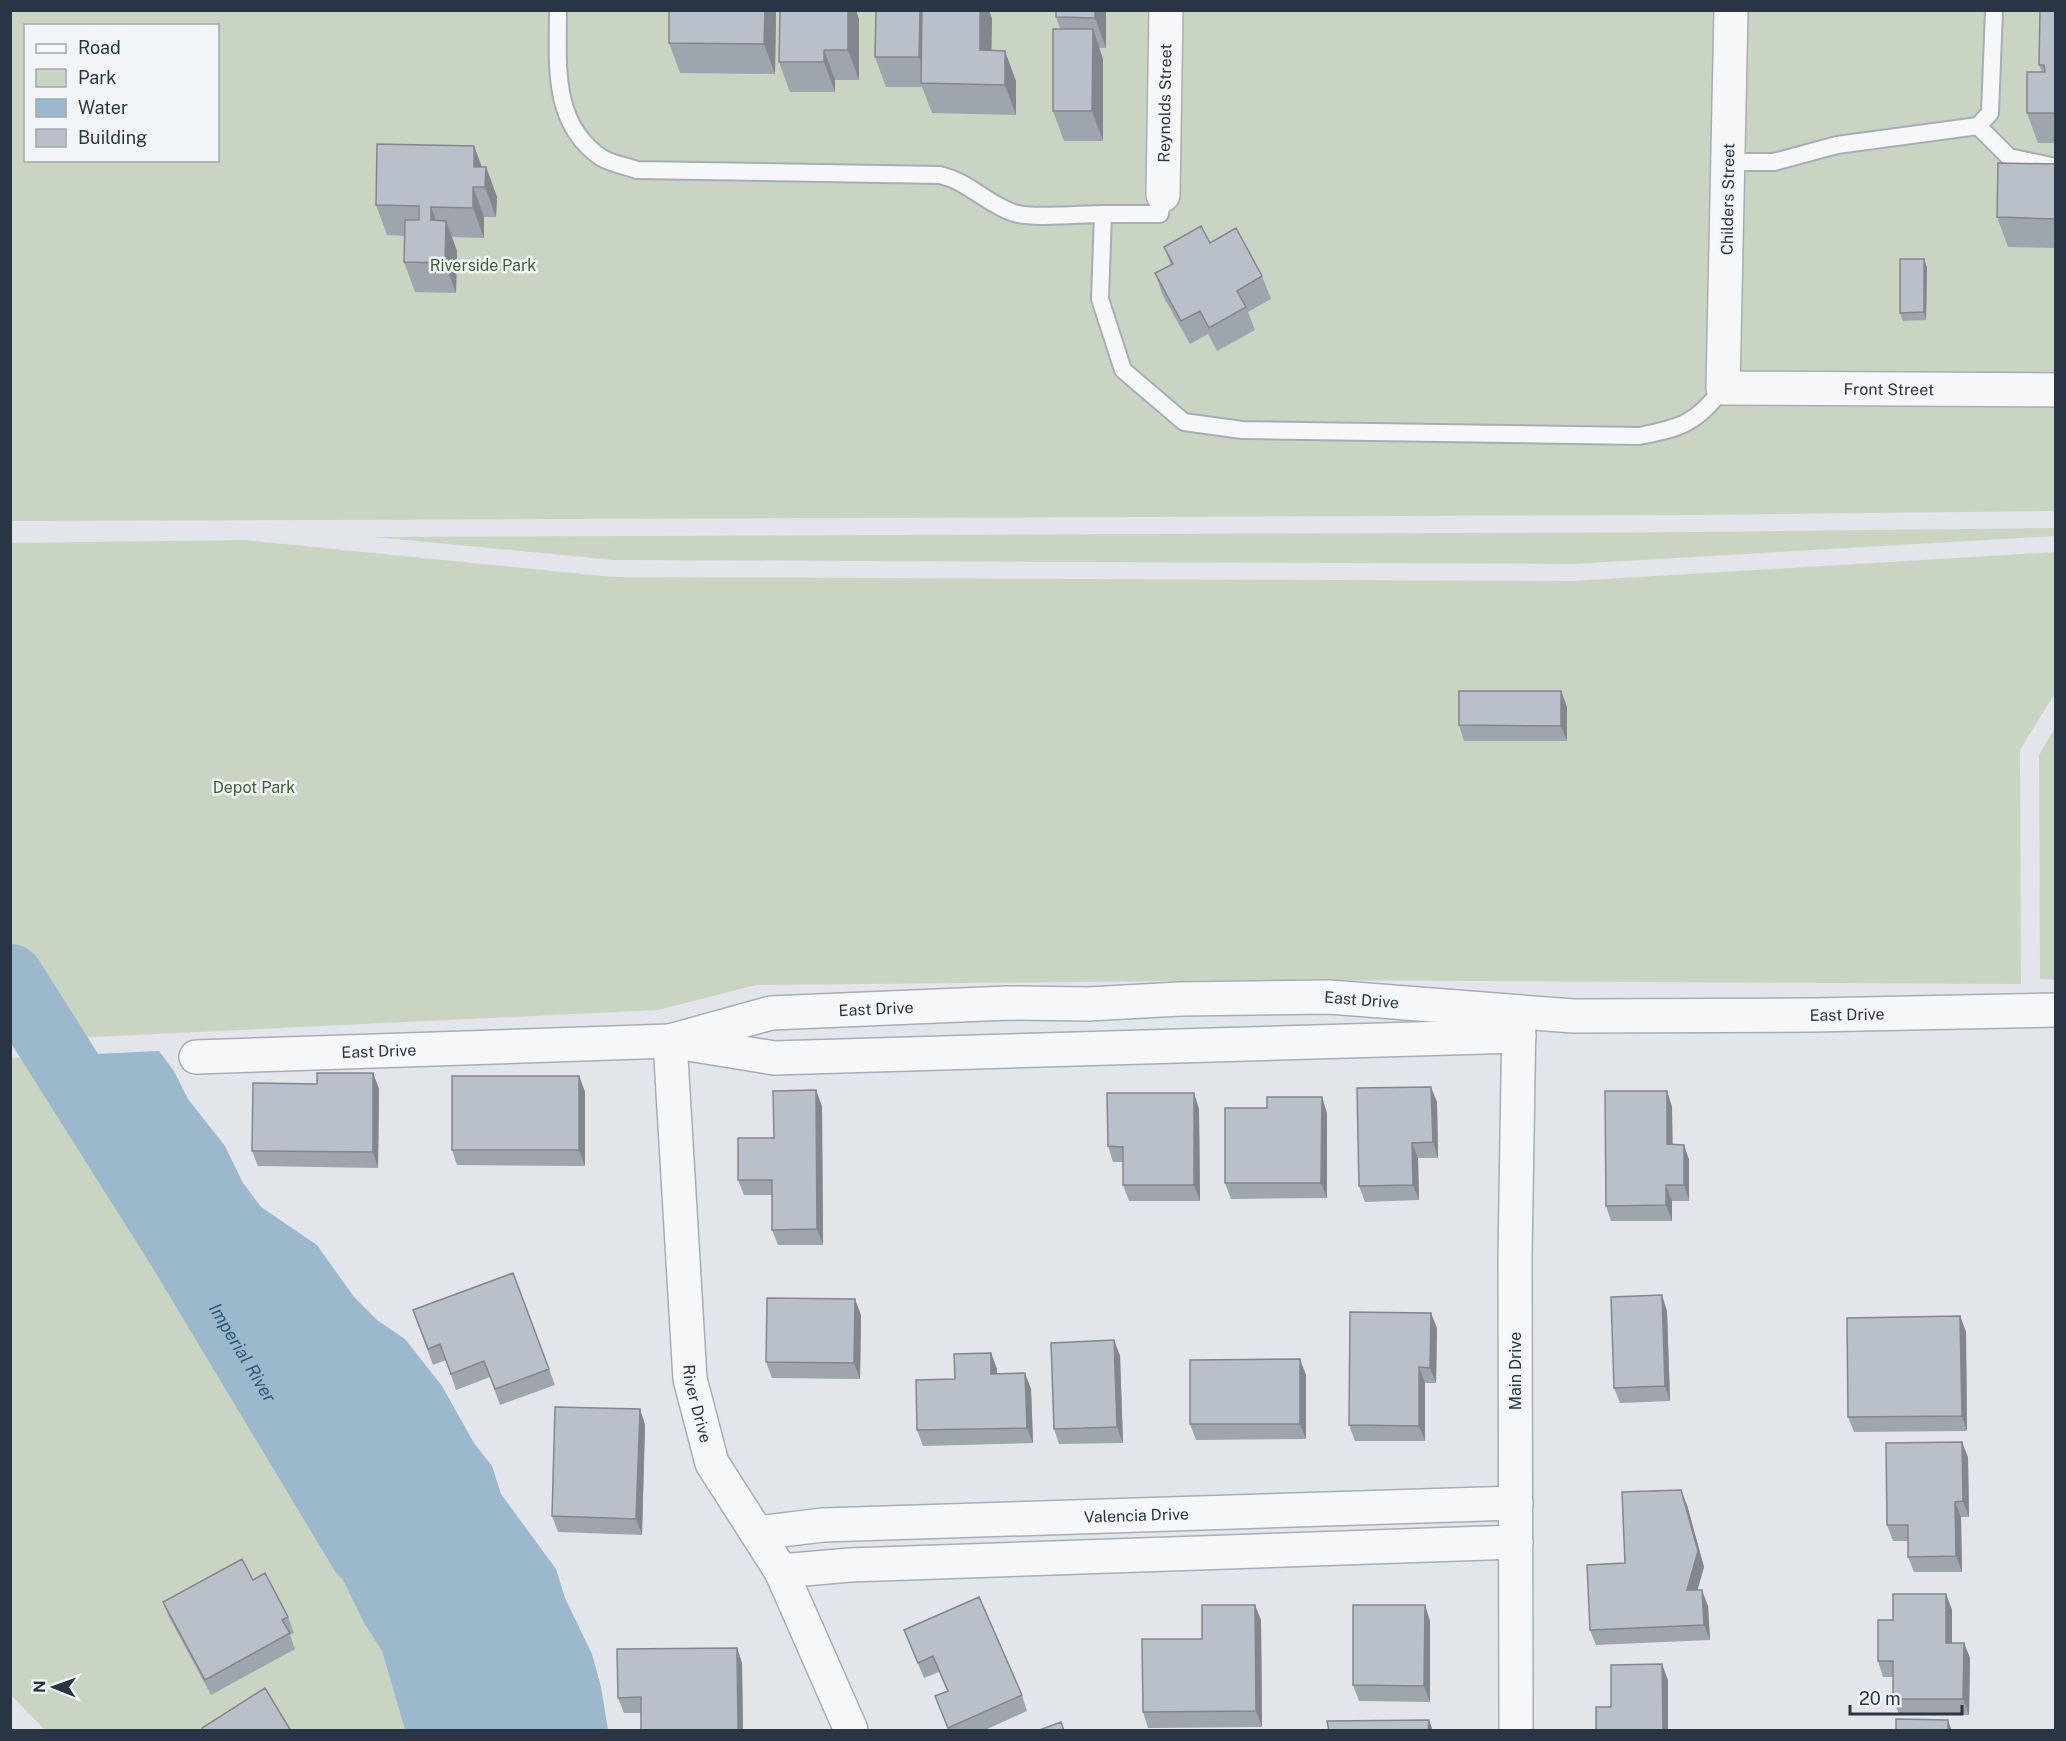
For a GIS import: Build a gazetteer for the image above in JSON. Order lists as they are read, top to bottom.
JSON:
{
  "streets": {
    "street": [
      "Reynolds Street",
      "Childers Street",
      "Front Street",
      "East Drive",
      "Main Drive",
      "River Drive",
      "Valencia Drive"
    ]
  },
  "crossings": [
    ["Childers Street", "Front Street"],
    ["East Drive", "Main Drive"],
    ["East Drive", "River Drive"],
    ["Main Drive", "Valencia Drive"],
    ["River Drive", "Valencia Drive"]
  ],
  "water": ["Imperial River"],
  "parks": ["Riverside Park", "Depot Park"],
  "legend": [
    "Road",
    "Park",
    "Water",
    "Building"
  ],
  "scale_bar": "20 m",
  "north": "left"
}
